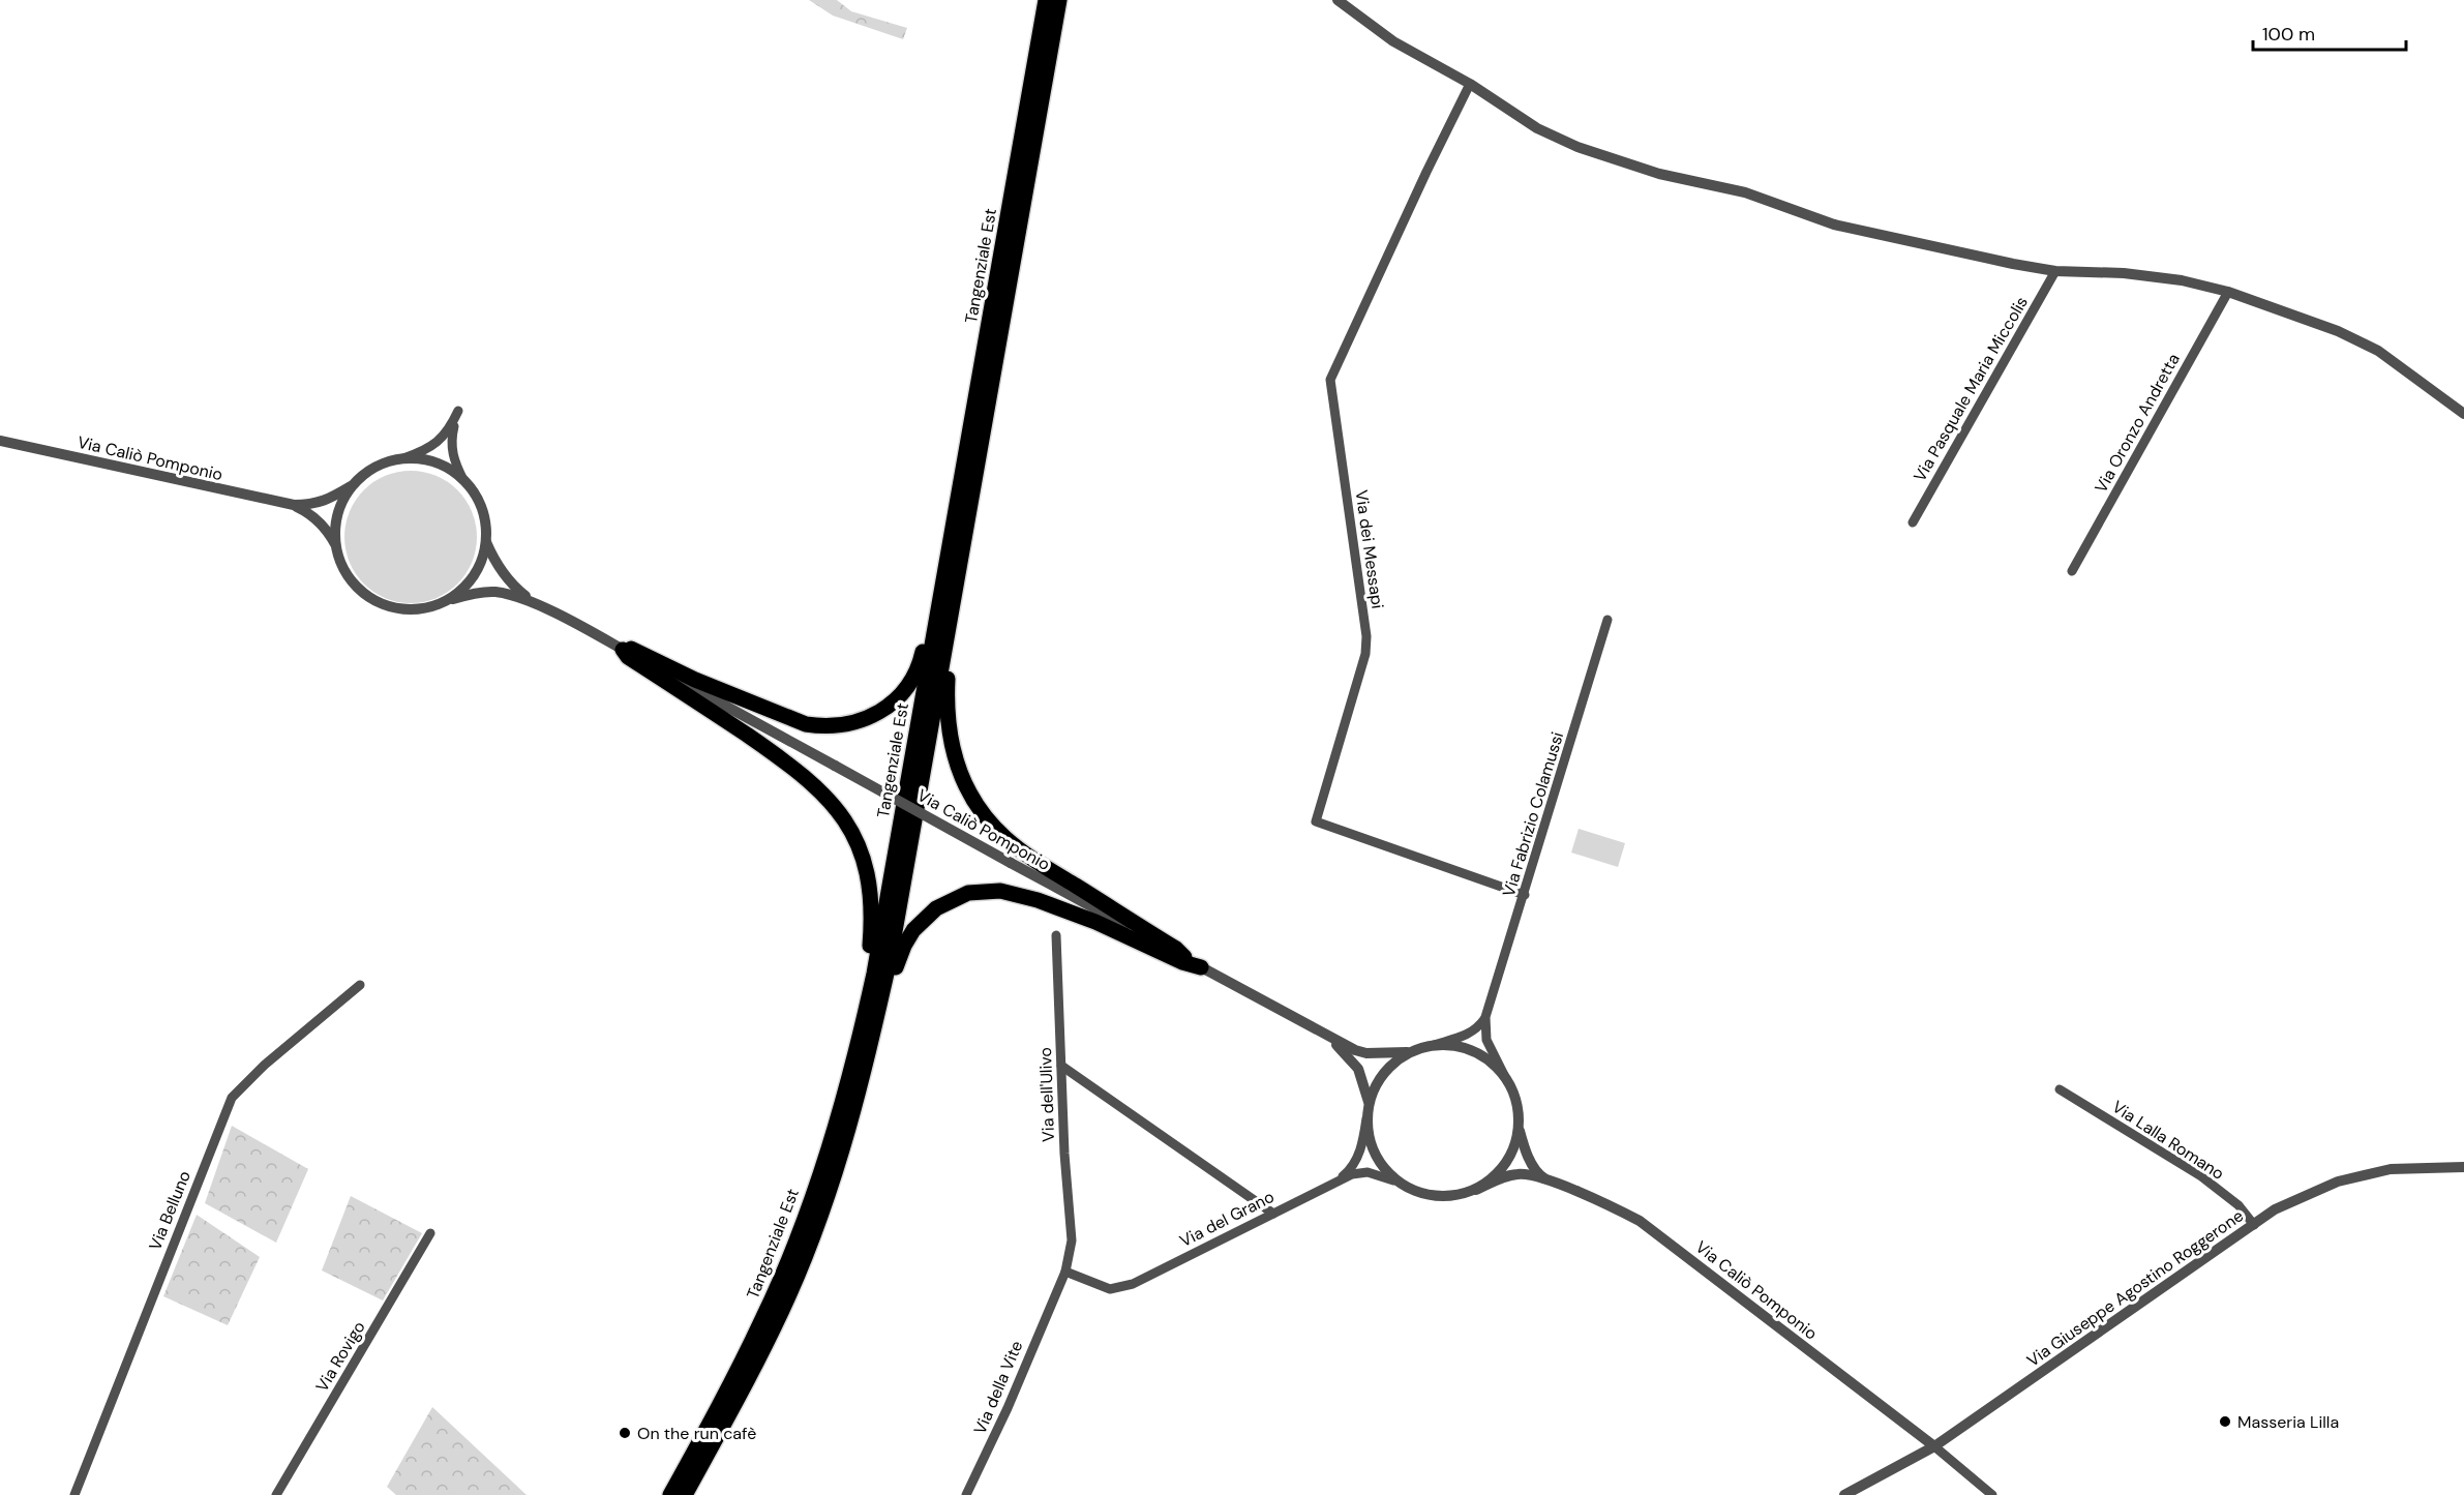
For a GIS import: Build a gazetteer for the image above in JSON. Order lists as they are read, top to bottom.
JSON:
{
  "streets": {
    "highway": ["Tangenziale Est"],
    "street": [
      "Via Pasquale Maria Miccolis",
      "Via Oronzo Andretta",
      "Via Caliò Pomponio",
      "Via dei Messapi",
      "Via Fabrizio Colamussi",
      "Via dell'Ulivo",
      "Via Lalla Romano",
      "Via Belluno",
      "Via del Grano",
      "Via Giuseppe Agostino Roggerone",
      "Via Rovigo",
      "Via della Vite"
    ]
  },
  "crossings": [
    ["Via Caliò Pomponio", "Via Giuseppe Agostino Roggerone"],
    ["Via dei Messapi", "Via Fabrizio Colamussi"],
    ["Via dell'Ulivo", "Via del Grano"],
    ["Via dell'Ulivo", "Via della Vite"],
    ["Via Lalla Romano", "Via Giuseppe Agostino Roggerone"],
    ["Via del Grano", "Via della Vite"]
  ],
  "places": ["Masseria Lilla", "On the run cafè"],
  "scale_bar": "100 m"
}
